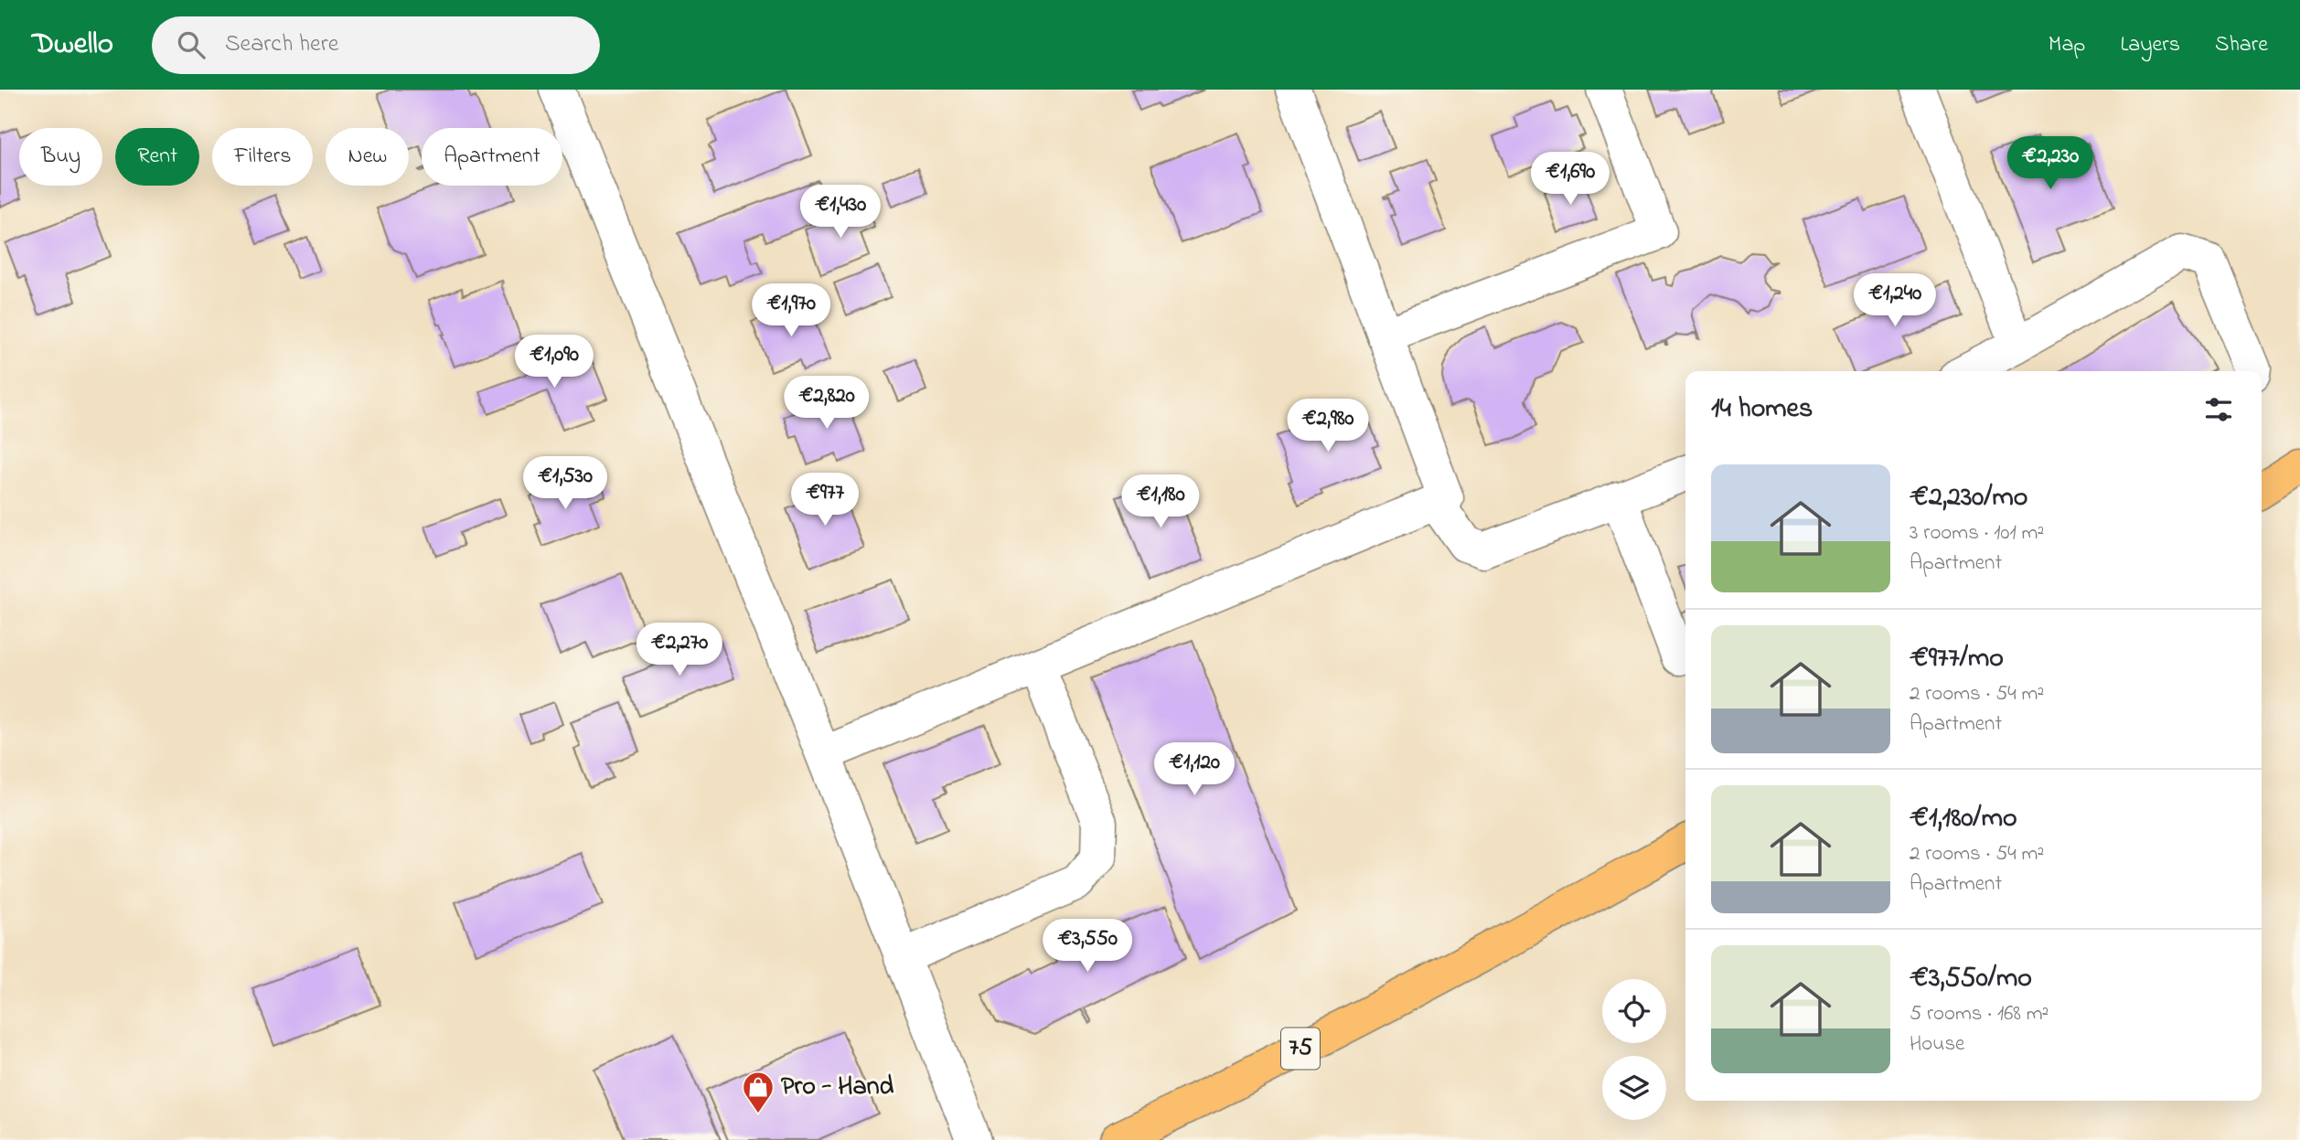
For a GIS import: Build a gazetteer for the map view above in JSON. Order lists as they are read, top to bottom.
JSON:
{
  "streets": {
    "main road": ["75"]
  },
  "places": {
    "shop": ["Pro - Hand"]
  },
  "page": {
    "header": "Dwello",
    "search": "Search here",
    "nav": ["Map", "Layers", "Share"],
    "chip": [
      "Buy",
      "Rent",
      "Filters",
      "New",
      "Apartment"
    ],
    "price": [
      "€2,230",
      "€1,690",
      "€1,430",
      "€1,240",
      "€1,970",
      "€1,090",
      "€2,820",
      "€2,980",
      "€1,530",
      "€977",
      "€1,180",
      "€2,270",
      "€1,120",
      "€3,550"
    ],
    "heading": "14 homes",
    "list": [
      {
        "name": "€2,230/mo",
        "note": "3 rooms · 101 m² · Apartment"
      },
      {
        "name": "€977/mo",
        "note": "2 rooms · 54 m² · Apartment"
      },
      {
        "name": "€1,180/mo",
        "note": "2 rooms · 54 m² · Apartment"
      },
      {
        "name": "€3,550/mo",
        "note": "5 rooms · 168 m² · House"
      }
    ]
  }
}
